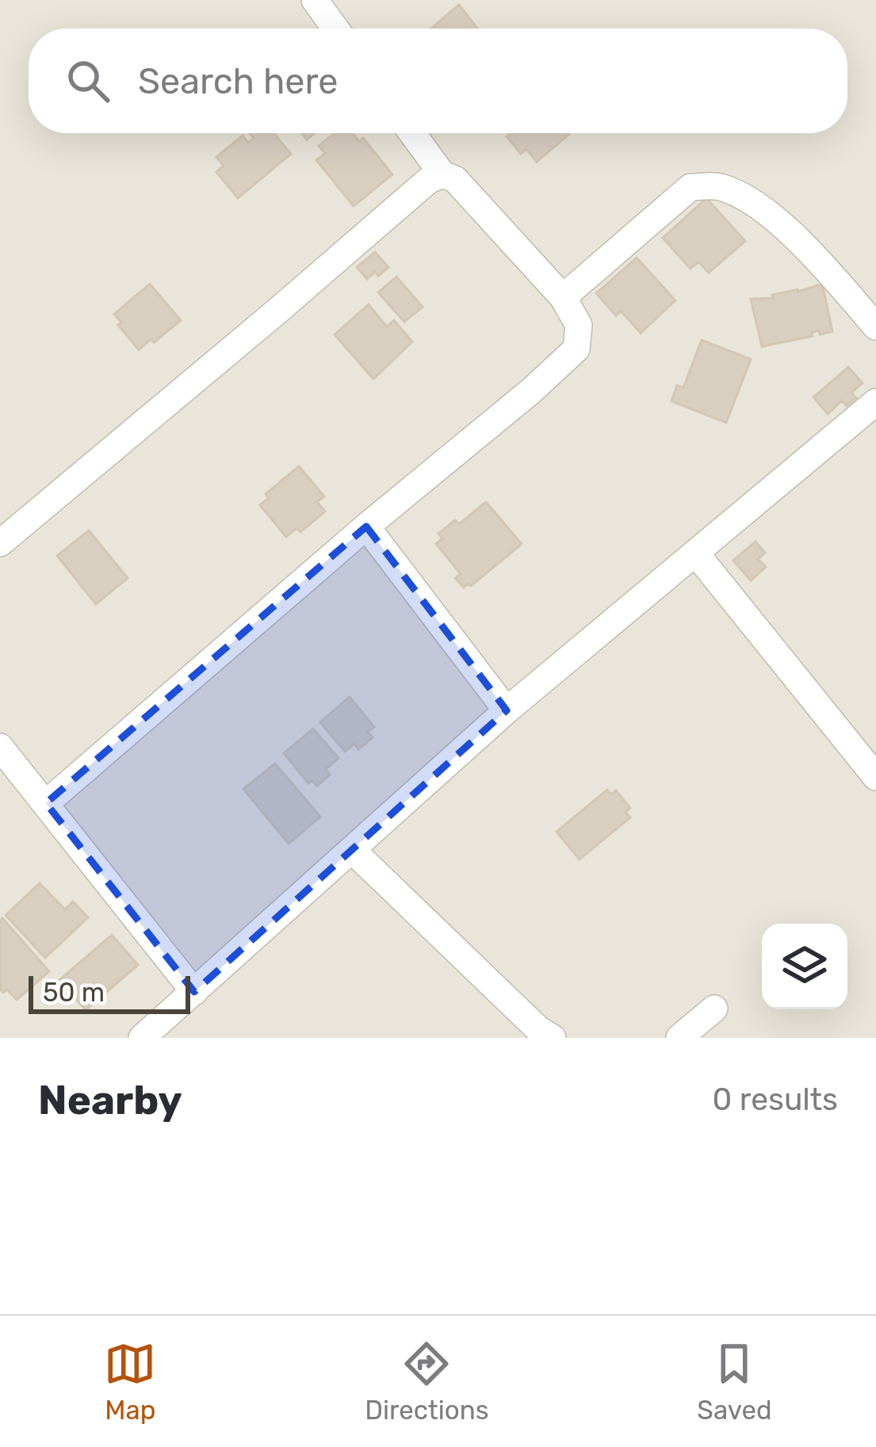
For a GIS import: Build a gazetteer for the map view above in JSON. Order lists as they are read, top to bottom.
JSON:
{
  "scale_bar": "50 m",
  "page": {
    "search": "Search here",
    "scale": "50 m",
    "heading": ["Nearby", "0 results"],
    "nav": ["Map", "Directions", "Saved"]
  }
}
